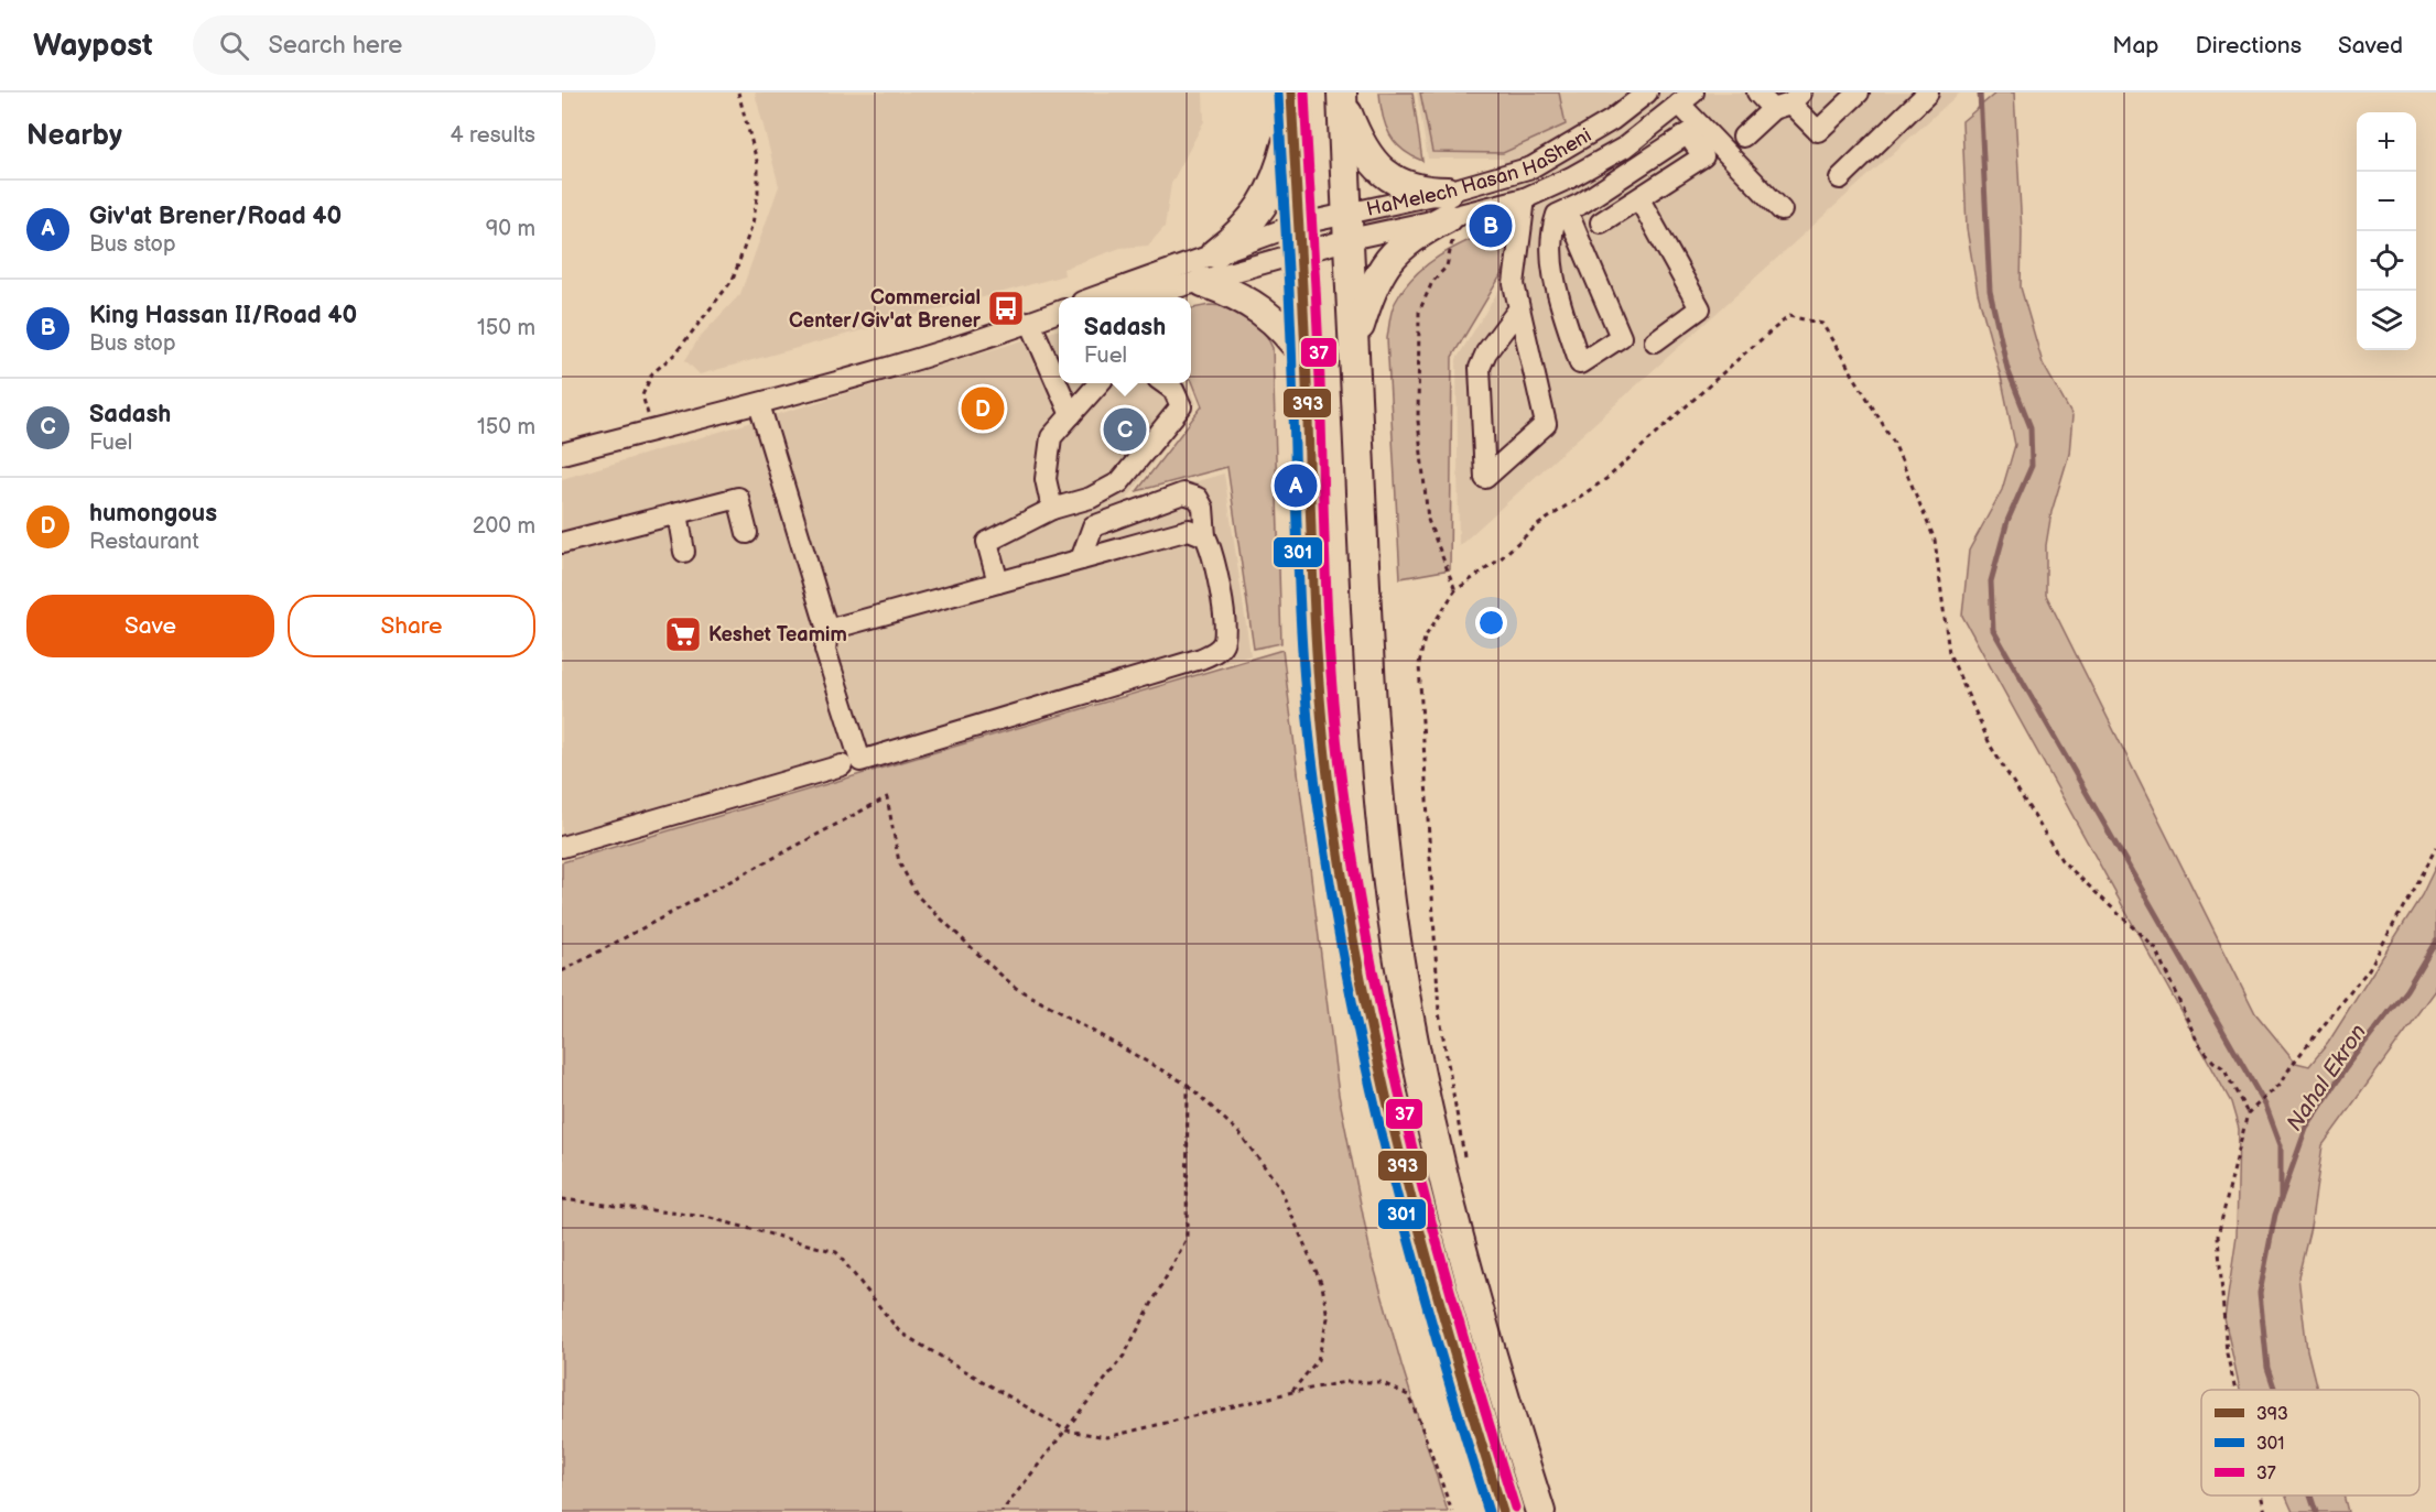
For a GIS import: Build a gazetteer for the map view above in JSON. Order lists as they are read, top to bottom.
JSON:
{
  "streets": {
    "street": ["HaMelech Hasan HaSheni"]
  },
  "water": ["Nahal Ekron"],
  "places": {
    "bus stop": ["Commercial Center/Giv'at Brener"],
    "supermarket": ["Keshet Teamim"]
  },
  "lines": ["transit line 393", "transit line 37", "transit line 301"],
  "legend": ["393", "301", "37"],
  "page": {
    "header": "Waypost",
    "search": "Search here",
    "nav": ["Map", "Directions", "Saved"],
    "heading": ["Nearby", "4 results"],
    "map_buttons": ["+", "−"],
    "list": [
      {
        "mark": "A",
        "name": "Giv'at Brener/Road 40",
        "note": "Bus stop",
        "value": "90 m"
      },
      {
        "mark": "B",
        "name": "King Hassan II/Road 40",
        "note": "Bus stop",
        "value": "150 m"
      },
      {
        "mark": "C",
        "name": "Sadash",
        "note": "Fuel",
        "value": "150 m"
      },
      {
        "mark": "D",
        "name": "humongous",
        "note": "Restaurant",
        "value": "200 m"
      }
    ],
    "pins": [
      "B",
      "D",
      "C",
      "A"
    ],
    "popup": ["Sadash", "Fuel"],
    "buttons": ["Save", "Share"]
  }
}
